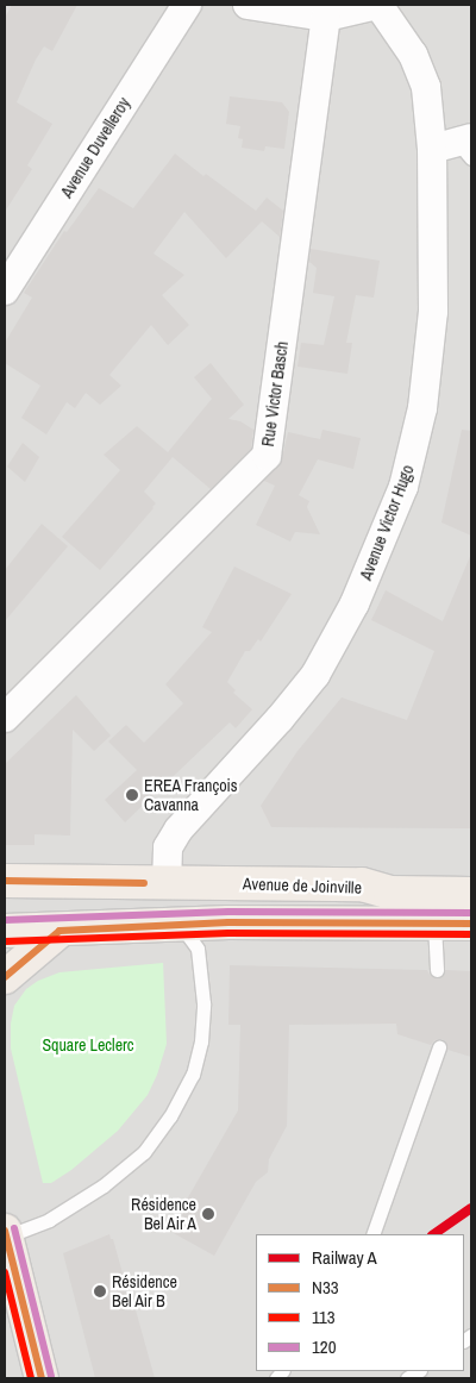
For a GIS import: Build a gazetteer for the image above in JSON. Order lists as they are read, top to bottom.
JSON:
{
  "streets": {
    "main road": ["Avenue de Joinville"],
    "street": ["Avenue Duvelleroy", "Rue Victor Basch", "Avenue Victor Hugo"]
  },
  "crossings": [
    ["Avenue Victor Hugo", "Avenue de Joinville"]
  ],
  "parks": ["Square Leclerc"],
  "places": ["EREA François Cavanna", "Résidence Bel Air A", "Résidence Bel Air B"],
  "lines": [
    "transit line N33",
    "transit line 120",
    "transit line 113",
    "rail line A"
  ],
  "legend": [
    "Railway A",
    "N33",
    "113",
    "120"
  ]
}
